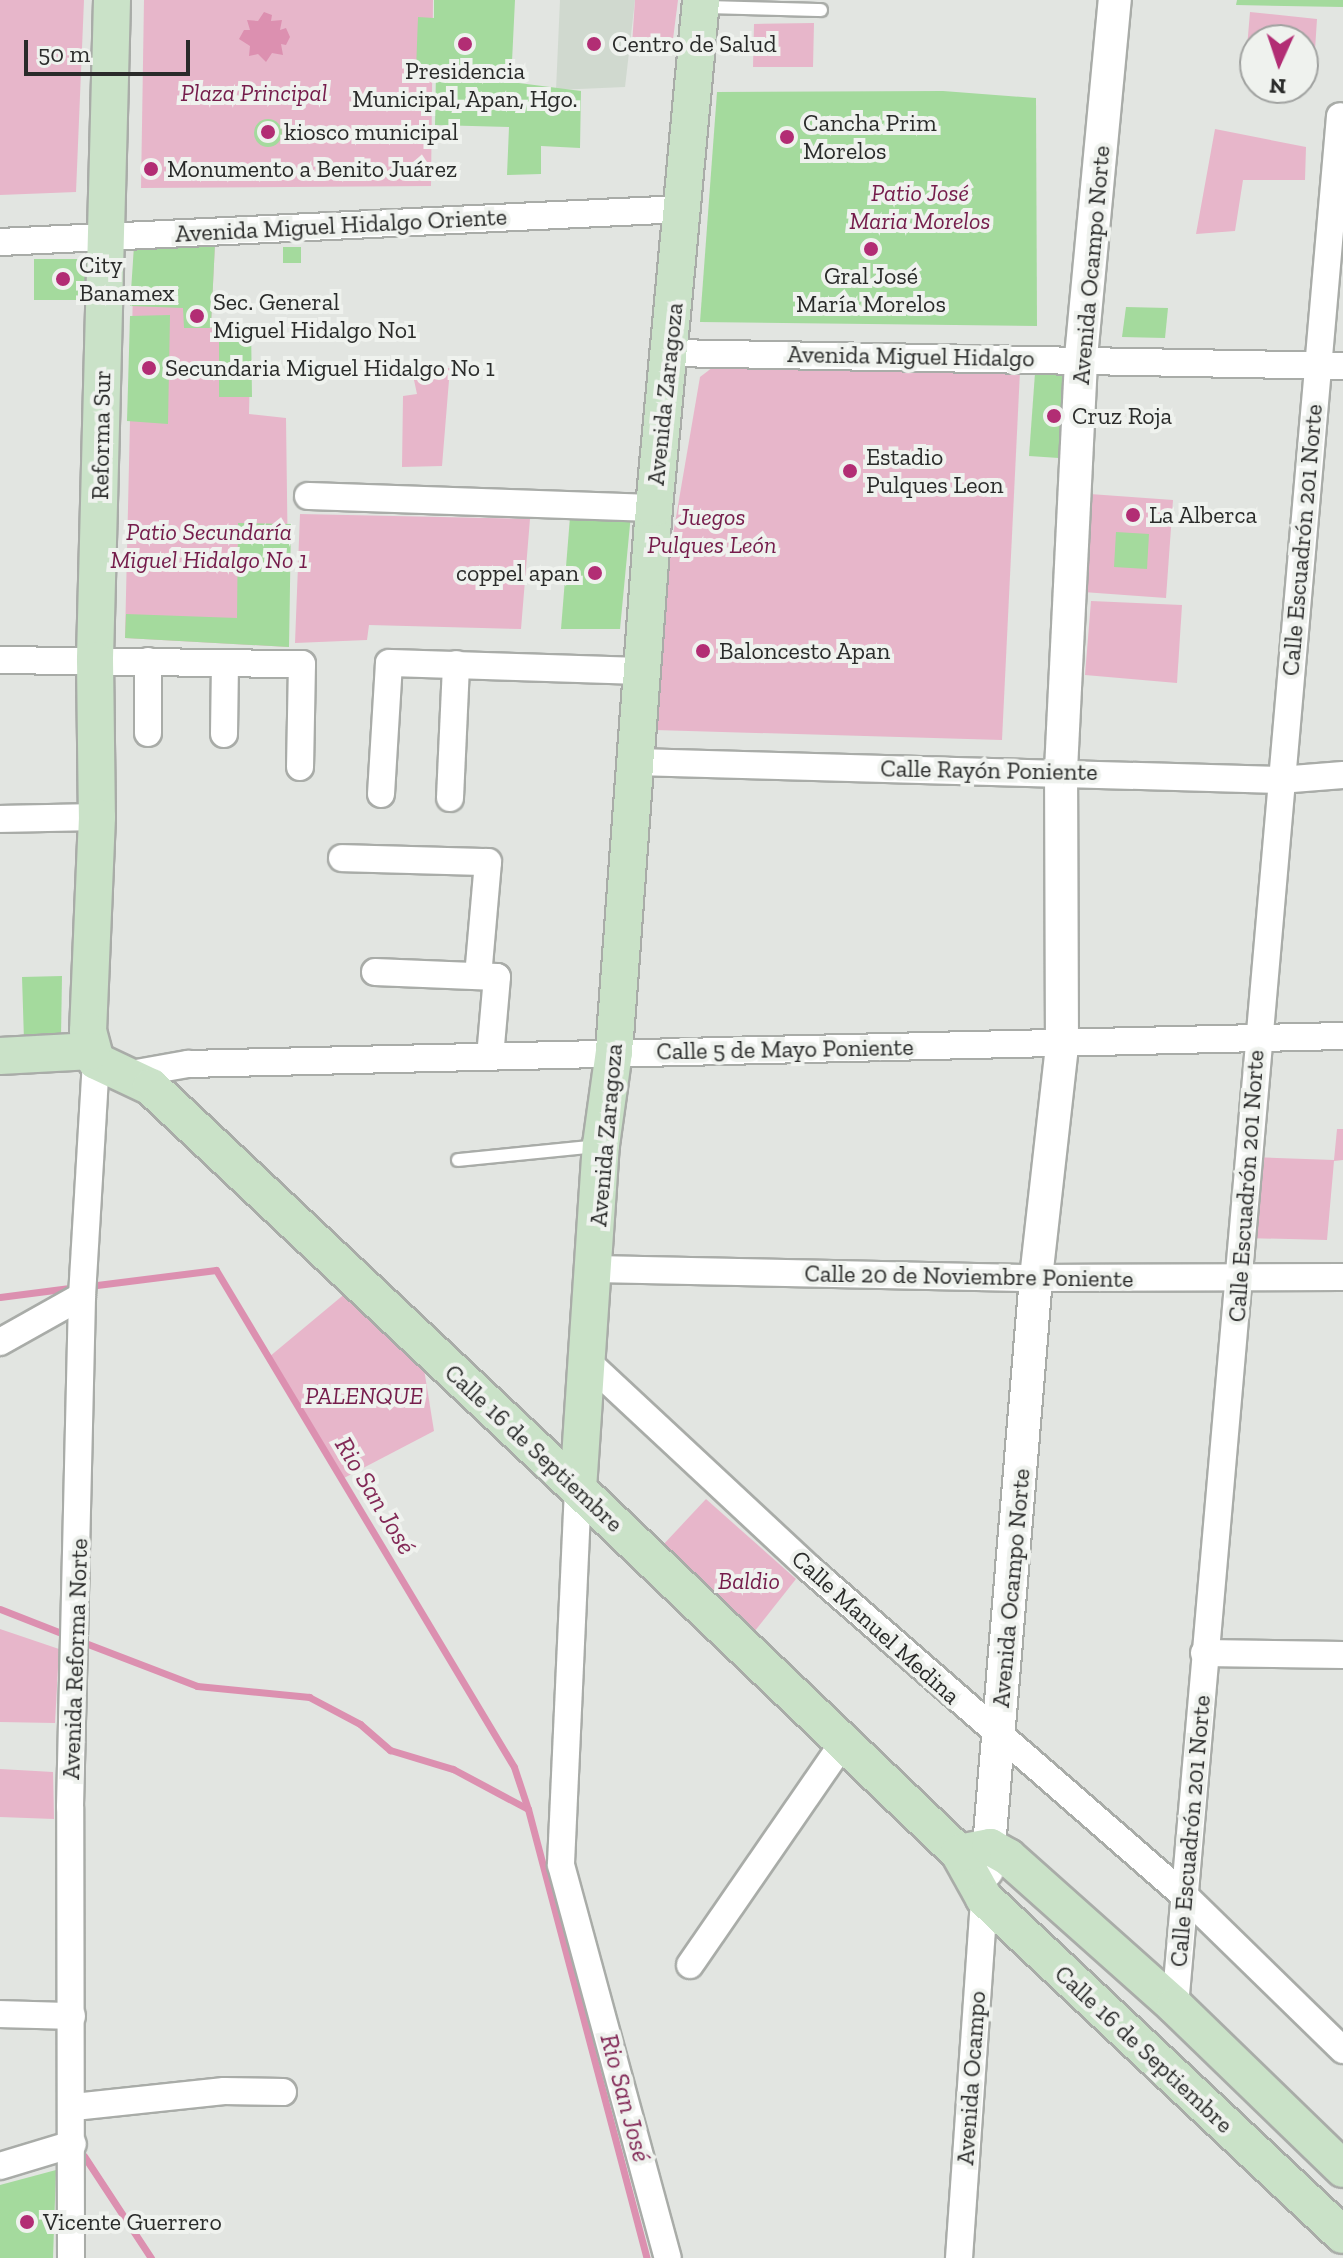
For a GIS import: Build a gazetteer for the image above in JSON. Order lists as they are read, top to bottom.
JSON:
{
  "streets": {
    "main road": ["Avenida Zaragoza", "Reforma Sur", "Calle 16 de Septiembre"],
    "street": [
      "Avenida Miguel Hidalgo Oriente",
      "Avenida Ocampo Norte",
      "Avenida Miguel Hidalgo",
      "Calle Escuadrón 201 Norte",
      "Calle Rayón Poniente",
      "Calle 5 de Mayo Poniente",
      "Calle 20 de Noviembre Poniente",
      "Calle Manuel Medina",
      "Avenida Reforma Norte",
      "Avenida Ocampo"
    ]
  },
  "crossings": [
    ["Avenida Miguel Hidalgo Oriente", "Avenida Zaragoza"],
    ["Avenida Miguel Hidalgo Oriente", "Reforma Sur"],
    ["Avenida Ocampo Norte", "Avenida Miguel Hidalgo"],
    ["Avenida Ocampo Norte", "Calle Rayón Poniente"],
    ["Avenida Ocampo Norte", "Calle 20 de Noviembre Poniente"],
    ["Avenida Ocampo Norte", "Calle 16 de Septiembre"],
    ["Avenida Ocampo Norte", "Calle Manuel Medina"],
    ["Avenida Miguel Hidalgo", "Avenida Zaragoza"],
    ["Avenida Miguel Hidalgo", "Calle Escuadrón 201 Norte"],
    ["Avenida Zaragoza", "Calle Rayón Poniente"],
    ["Avenida Zaragoza", "Calle 5 de Mayo Poniente"],
    ["Avenida Zaragoza", "Calle 20 de Noviembre Poniente"],
    ["Avenida Zaragoza", "Calle 16 de Septiembre"],
    ["Avenida Zaragoza", "Calle Manuel Medina"],
    ["Reforma Sur", "Calle 16 de Septiembre"],
    ["Reforma Sur", "Avenida Reforma Norte"],
    ["Calle Escuadrón 201 Norte", "Calle Rayón Poniente"],
    ["Calle Escuadrón 201 Norte", "Calle 5 de Mayo Poniente"],
    ["Calle Escuadrón 201 Norte", "Calle 20 de Noviembre Poniente"],
    ["Calle Escuadrón 201 Norte", "Calle 16 de Septiembre"],
    ["Calle Escuadrón 201 Norte", "Calle Manuel Medina"],
    ["Calle 5 de Mayo Poniente", "Calle 16 de Septiembre"],
    ["Calle 16 de Septiembre", "Avenida Reforma Norte"],
    ["Calle 16 de Septiembre", "Avenida Ocampo"]
  ],
  "water": ["Rio San José"],
  "parks": [
    "Plaza Principal",
    "Patio José Maria Morelos",
    "Juegos Pulques León",
    "Patio Secundaría Miguel Hidalgo No 1",
    "PALENQUE",
    "Baldio"
  ],
  "places": [
    "Presidencia Municipal, Apan, Hgo.",
    "Centro de Salud",
    "kiosco municipal",
    "Cancha Prim Morelos",
    "Monumento a Benito Juárez",
    "Gral José María Morelos",
    "City Banamex",
    "Sec. General Miguel Hidalgo No1",
    "Secundaria Miguel Hidalgo No 1",
    "Cruz Roja",
    "Estadio Pulques Leon",
    "La Alberca",
    "coppel apan",
    "Baloncesto Apan",
    "Vicente Guerrero"
  ],
  "scale_bar": "50 m",
  "north": "bottom"
}
